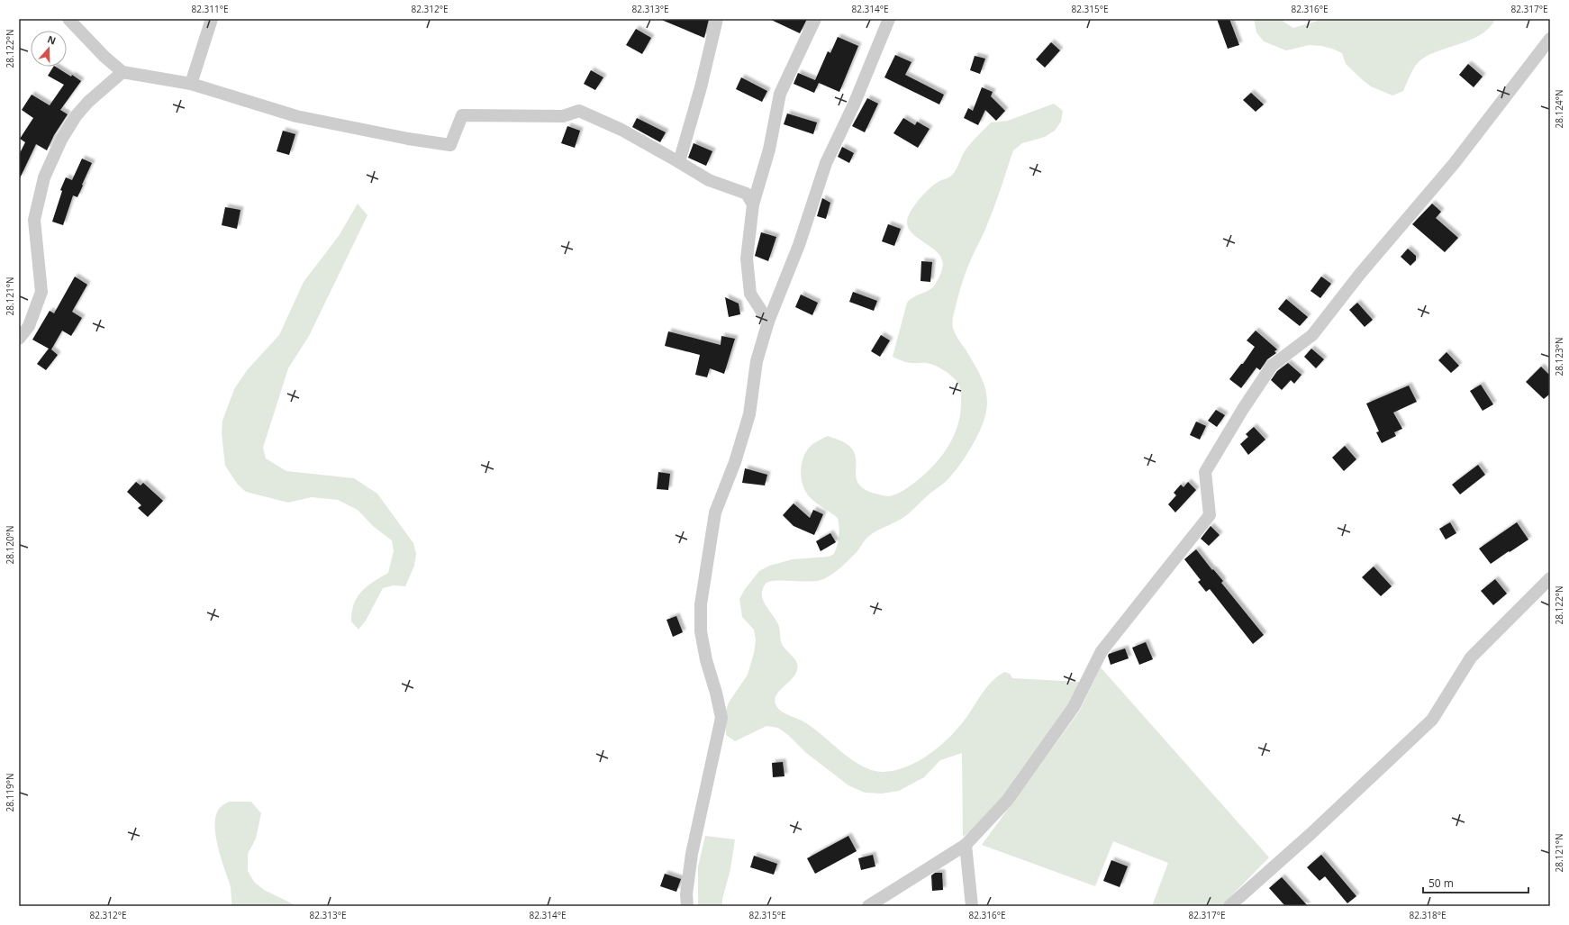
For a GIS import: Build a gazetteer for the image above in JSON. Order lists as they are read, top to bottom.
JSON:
{
  "scale_bar": "50 m",
  "north": "top",
  "coordinates": [
    "82.311°E",
    "82.312°E",
    "82.313°E",
    "82.314°E",
    "82.315°E",
    "82.316°E",
    "82.317°E",
    "28.122°N",
    "28.124°N",
    "28.121°N",
    "28.123°N",
    "28.120°N",
    "28.119°N",
    "82.318°E"
  ]
}
